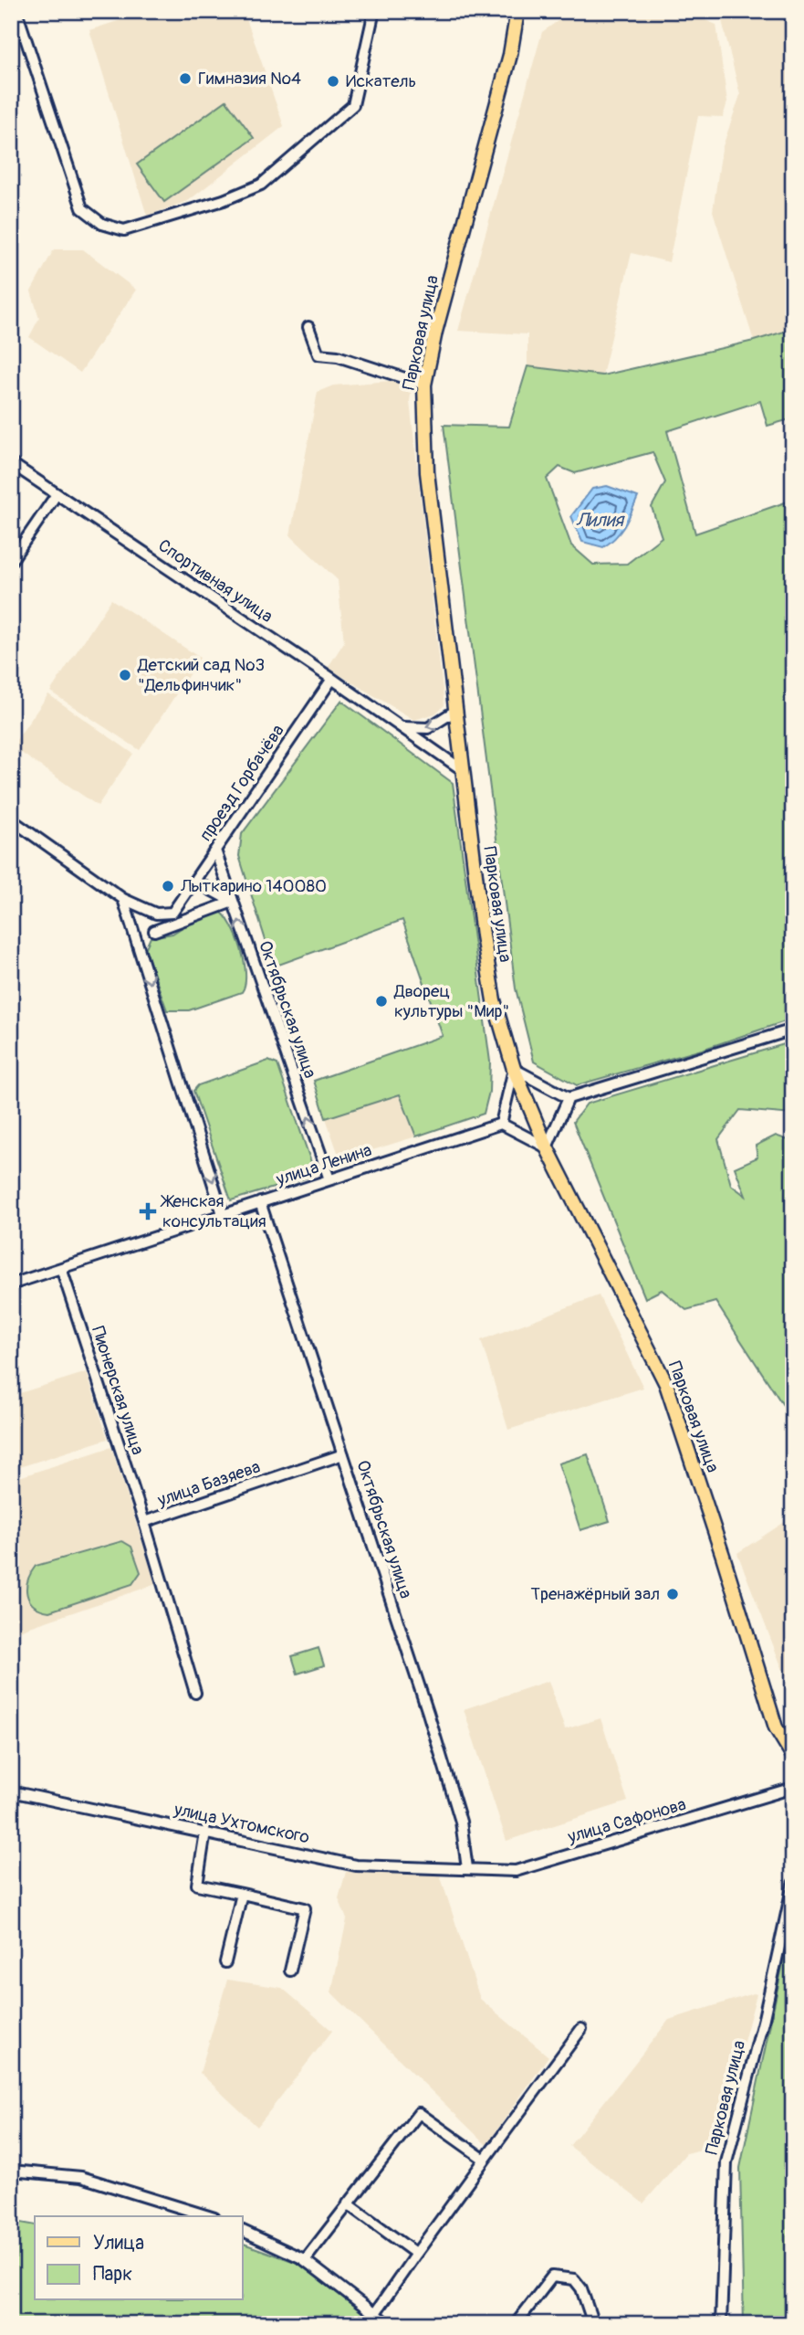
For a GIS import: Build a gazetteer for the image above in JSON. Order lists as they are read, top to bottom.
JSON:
{
  "streets": {
    "main road": ["Парковая улица"],
    "street": [
      "Спортивная улица",
      "проезд Горбачёва",
      "Октябрьская улица",
      "улица Ленина",
      "Пионерская улица",
      "улица Базяева",
      "улица Сафонова",
      "улица Ухтомского"
    ]
  },
  "crossings": [
    ["Парковая улица", "Спортивная улица"],
    ["Спортивная улица", "проезд Горбачёва"],
    ["проезд Горбачёва", "Октябрьская улица"],
    ["Октябрьская улица", "улица Ленина"],
    ["Октябрьская улица", "улица Базяева"],
    ["Октябрьская улица", "улица Сафонова"],
    ["Октябрьская улица", "улица Ухтомского"],
    ["улица Ленина", "Пионерская улица"],
    ["Пионерская улица", "улица Базяева"],
    ["улица Сафонова", "улица Ухтомского"]
  ],
  "water": ["Лилия"],
  "places": {
    "other": [
      "Гимназия №4",
      "Искатель",
      "Детский сад №3 \"Дельфинчик\"",
      "Лыткарино 140080",
      "Дворец культуры \"Мир\"",
      "Тренажёрный зал"
    ],
    "health": ["Женская консультация"]
  },
  "legend": ["Улица", "Парк"]
}
